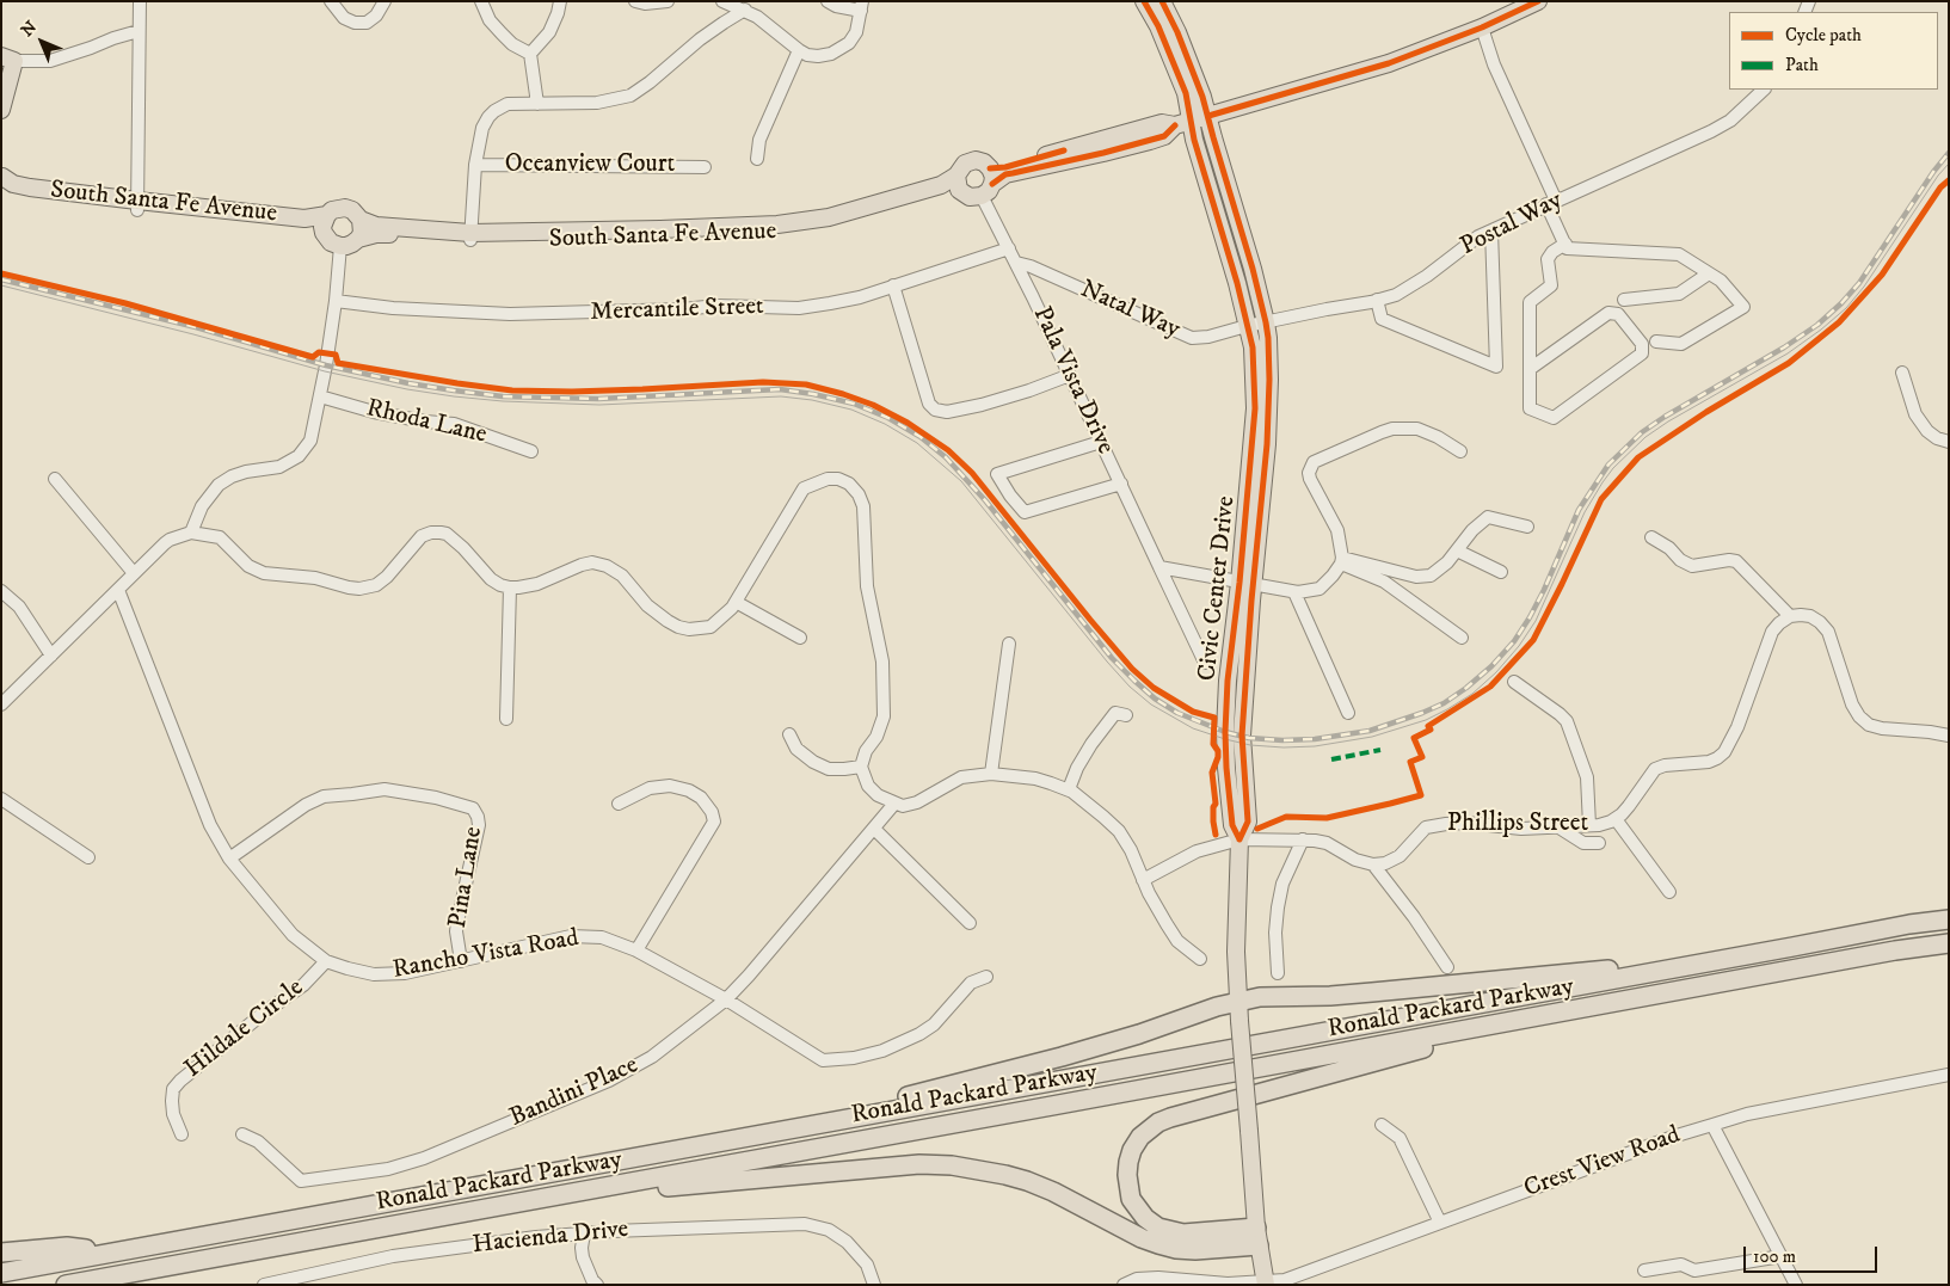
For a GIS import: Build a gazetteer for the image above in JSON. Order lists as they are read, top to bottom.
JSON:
{
  "streets": {
    "highway": ["Ronald Packard Parkway"],
    "main road": ["South Santa Fe Avenue", "Civic Center Drive"],
    "street": [
      "Oceanview Court",
      "Postal Way",
      "Mercantile Street",
      "Natal Way",
      "Pala Vista Drive",
      "Rhoda Lane",
      "Phillips Street",
      "Pina Lane",
      "Rancho Vista Road",
      "Hildale Circle",
      "Bandini Place",
      "Crest View Road",
      "Hacienda Drive"
    ]
  },
  "crossings": [
    ["South Santa Fe Avenue", "Pala Vista Drive"],
    ["Postal Way", "Natal Way"],
    ["Postal Way", "Civic Center Drive"],
    ["Mercantile Street", "Pala Vista Drive"],
    ["Natal Way", "Pala Vista Drive"],
    ["Natal Way", "Civic Center Drive"],
    ["Civic Center Drive", "Crest View Road"],
    ["Pina Lane", "Rancho Vista Road"],
    ["Rancho Vista Road", "Hildale Circle"],
    ["Rancho Vista Road", "Bandini Place"]
  ],
  "legend": ["Cycle path", "Path"],
  "scale_bar": "100 m",
  "north": "top left"
}
